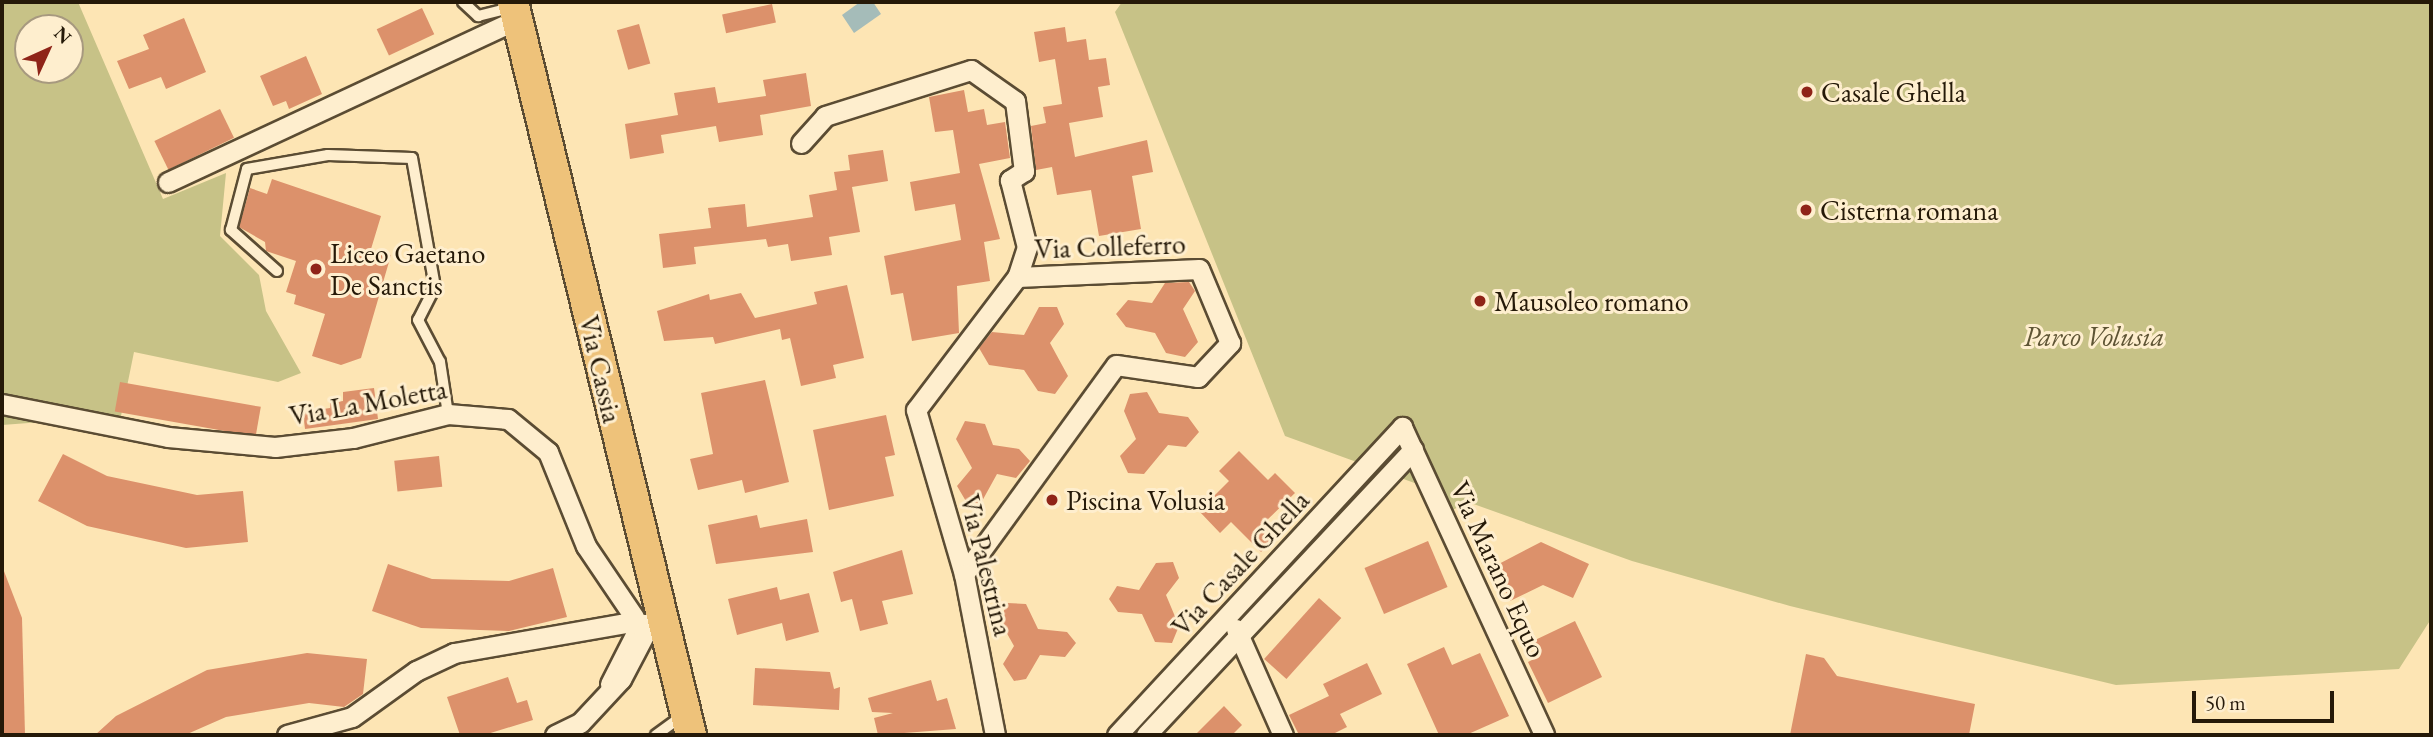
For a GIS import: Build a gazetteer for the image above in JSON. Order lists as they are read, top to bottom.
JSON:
{
  "streets": {
    "main road": ["Via Cassia"],
    "street": [
      "Via Colleferro",
      "Via La Moletta",
      "Via Casale Ghella",
      "Via Palestrina",
      "Via Marano Equo"
    ]
  },
  "crossings": [
    ["Via Colleferro", "Via Palestrina"],
    ["Via Cassia", "Via La Moletta"],
    ["Via Casale Ghella", "Via Marano Equo"]
  ],
  "parks": ["Parco Volusia"],
  "places": [
    "Casale Ghella",
    "Cisterna romana",
    "Liceo Gaetano De Sanctis",
    "Mausoleo romano",
    "Piscina Volusia"
  ],
  "scale_bar": "50 m",
  "north": "top right"
}
